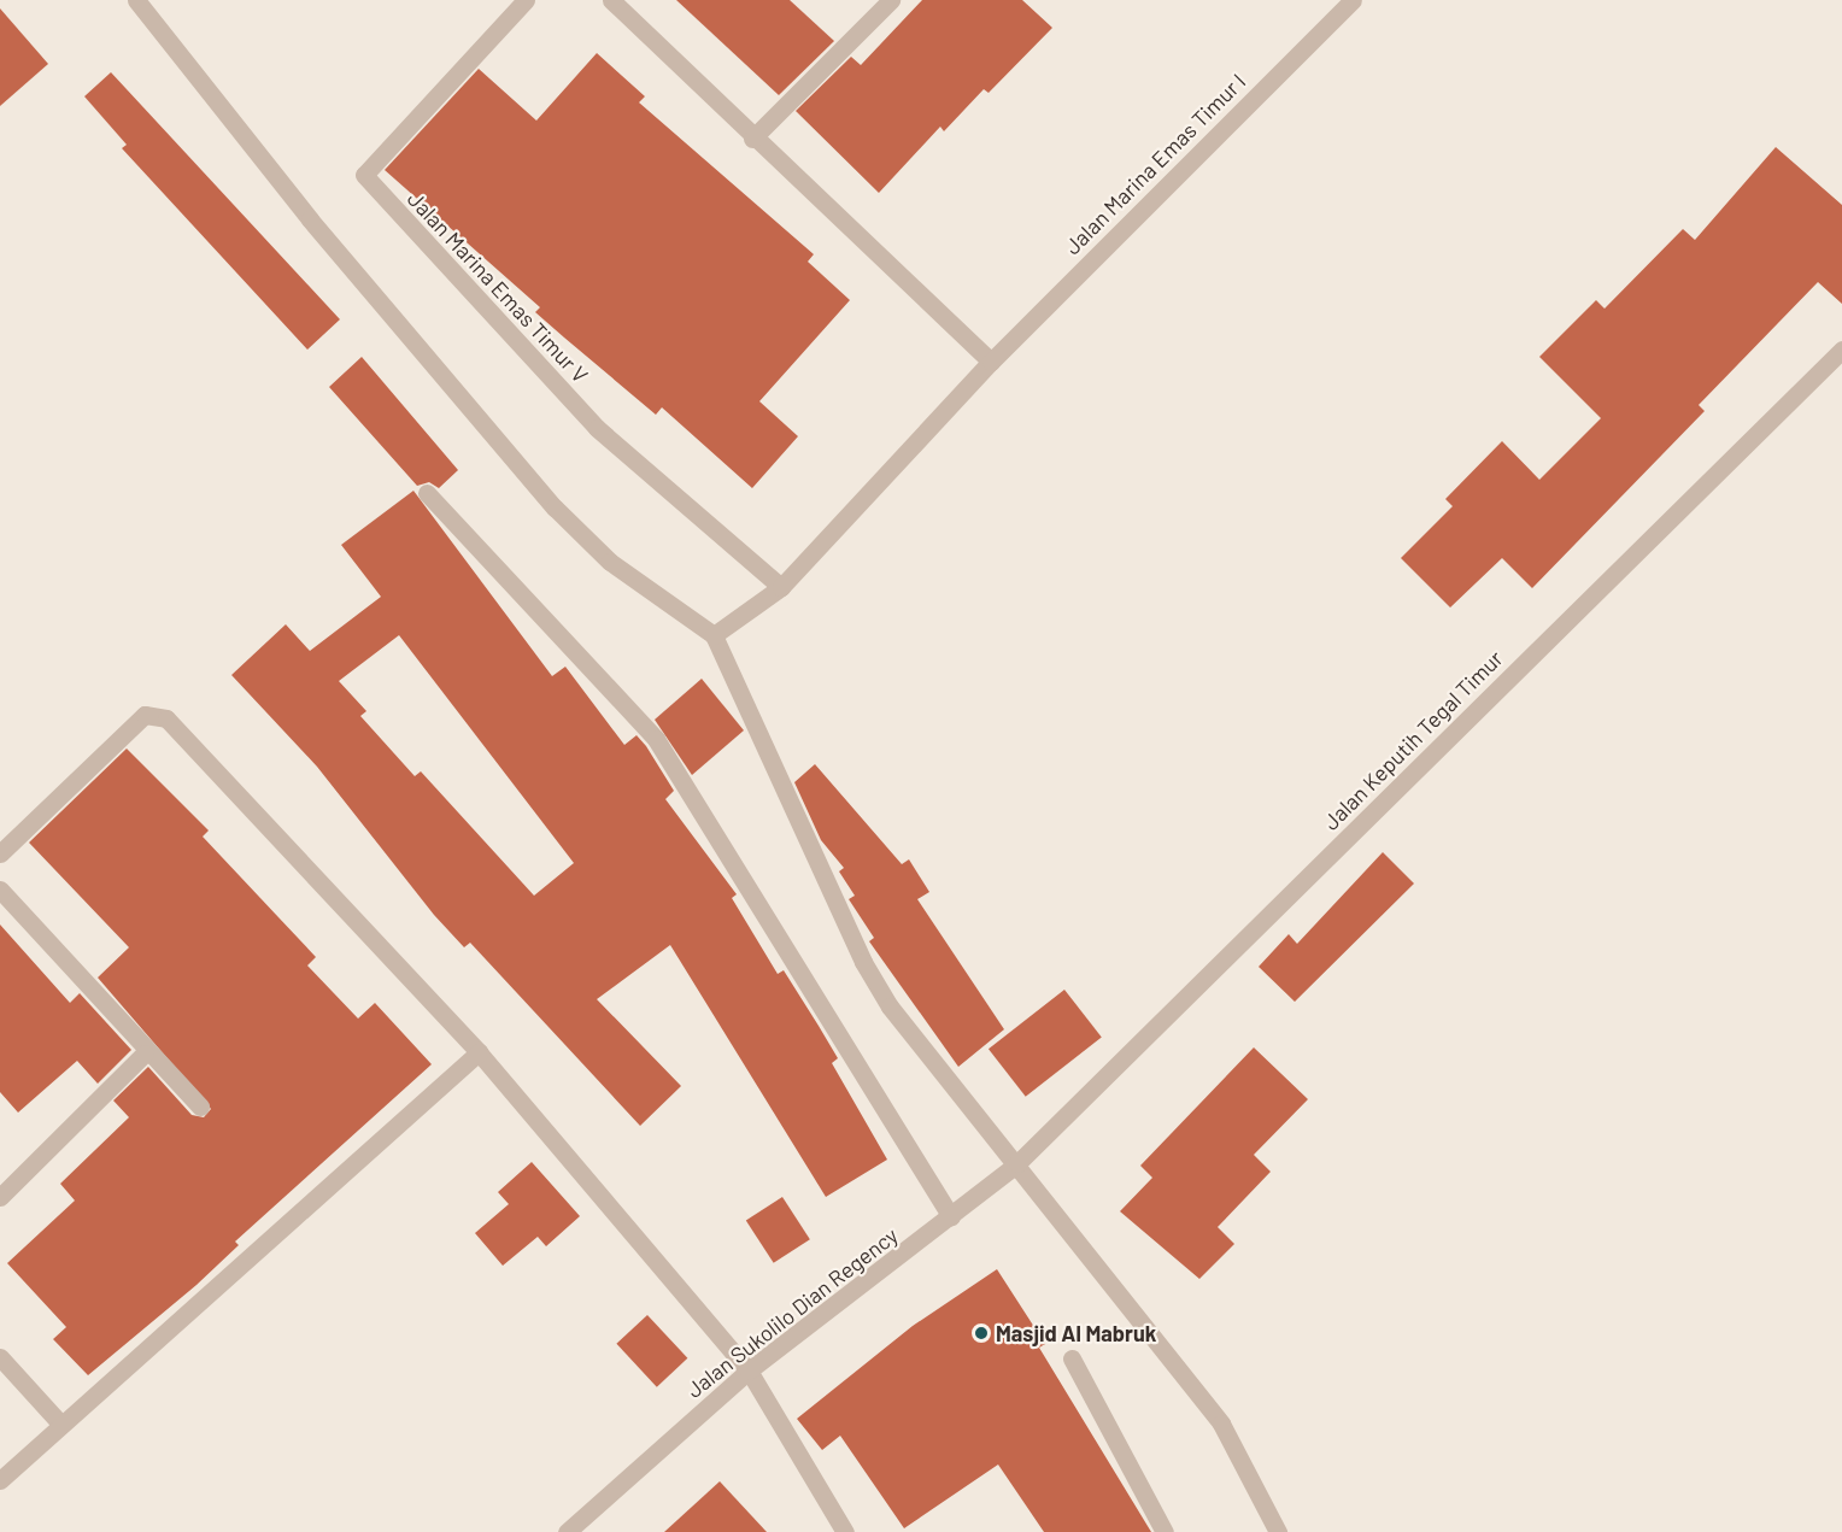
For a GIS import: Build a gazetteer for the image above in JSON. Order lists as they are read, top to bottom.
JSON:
{
  "streets": {
    "street": [
      "Jalan Marina Emas Timur I",
      "Jalan Marina Emas Timur V",
      "Jalan Keputih Tegal Timur",
      "Jalan Sukolilo Dian Regency"
    ]
  },
  "crossings": [
    ["Jalan Marina Emas Timur I", "Jalan Marina Emas Timur V"],
    ["Jalan Keputih Tegal Timur", "Jalan Sukolilo Dian Regency"]
  ],
  "places": ["Masjid Al Mabruk"]
}
